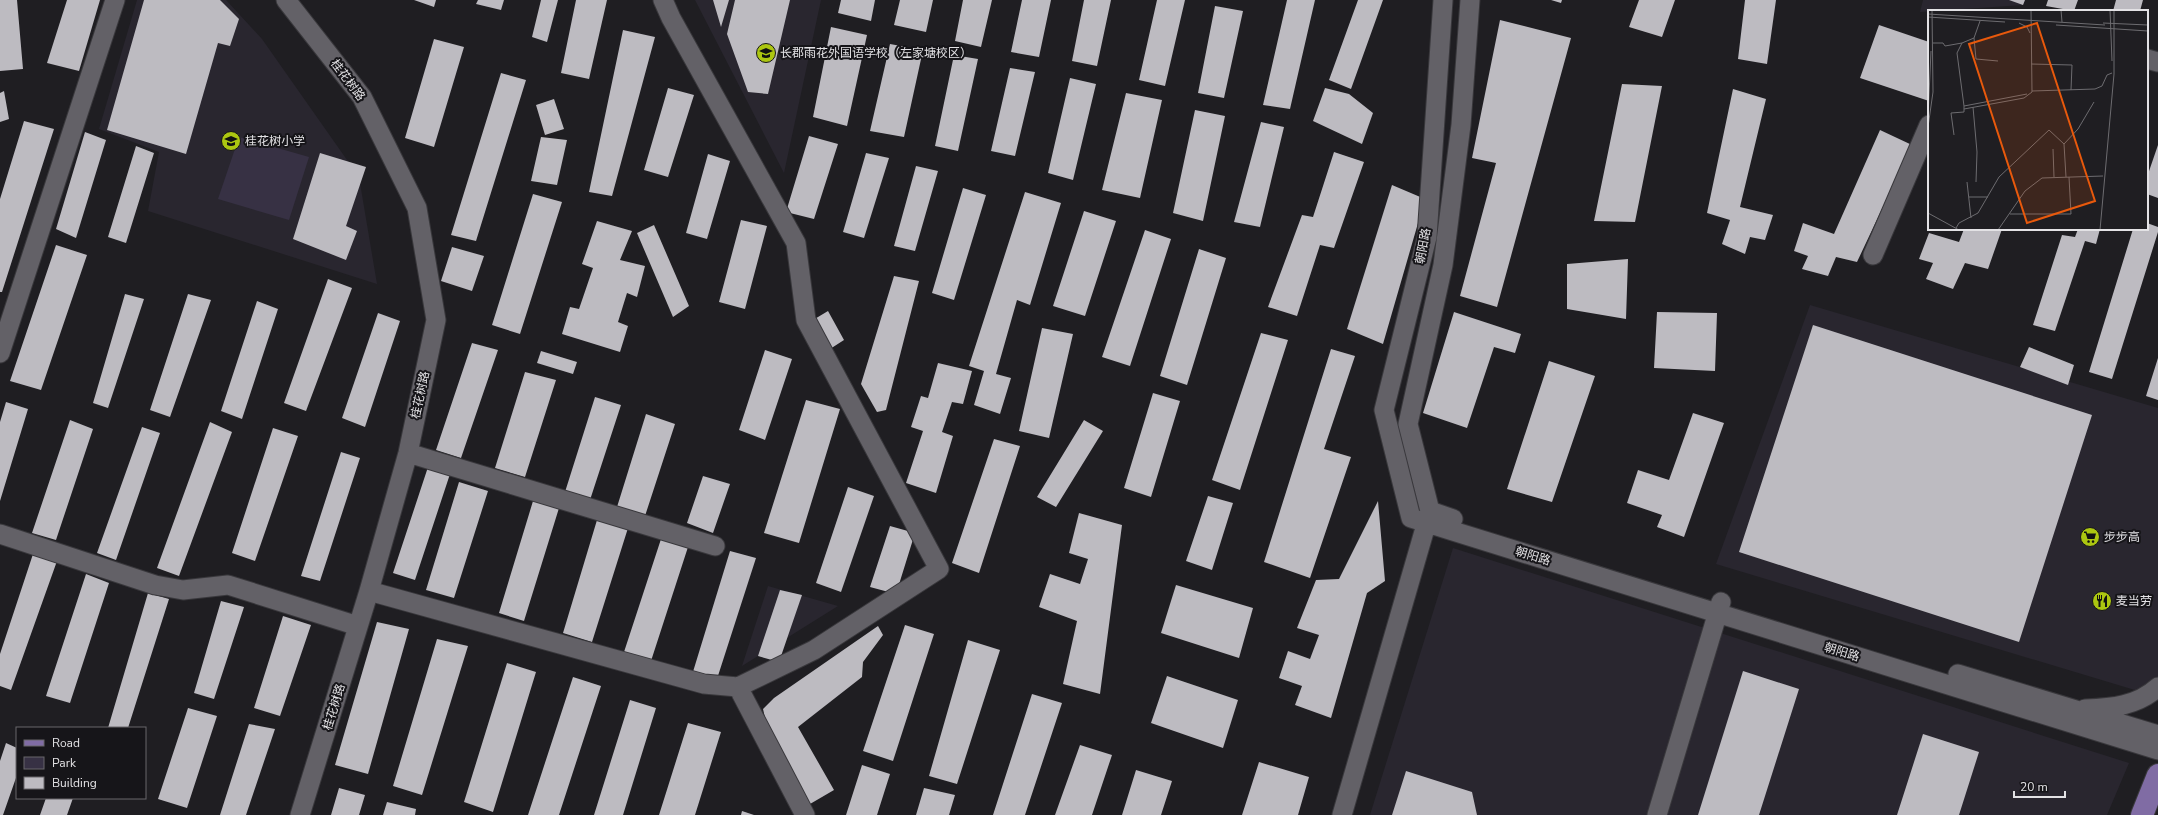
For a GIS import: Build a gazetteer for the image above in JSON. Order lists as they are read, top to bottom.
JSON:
{
  "streets": {
    "street": ["桂花树路", "朝阳路"]
  },
  "places": {
    "school or university": ["长郡雨花外国语学校（左家塘校区）", "桂花树小学"],
    "supermarket": ["步步高"],
    "restaurant": ["麦当劳"]
  },
  "legend": ["Road", "Park", "Building"],
  "scale_bar": "20 m"
}
